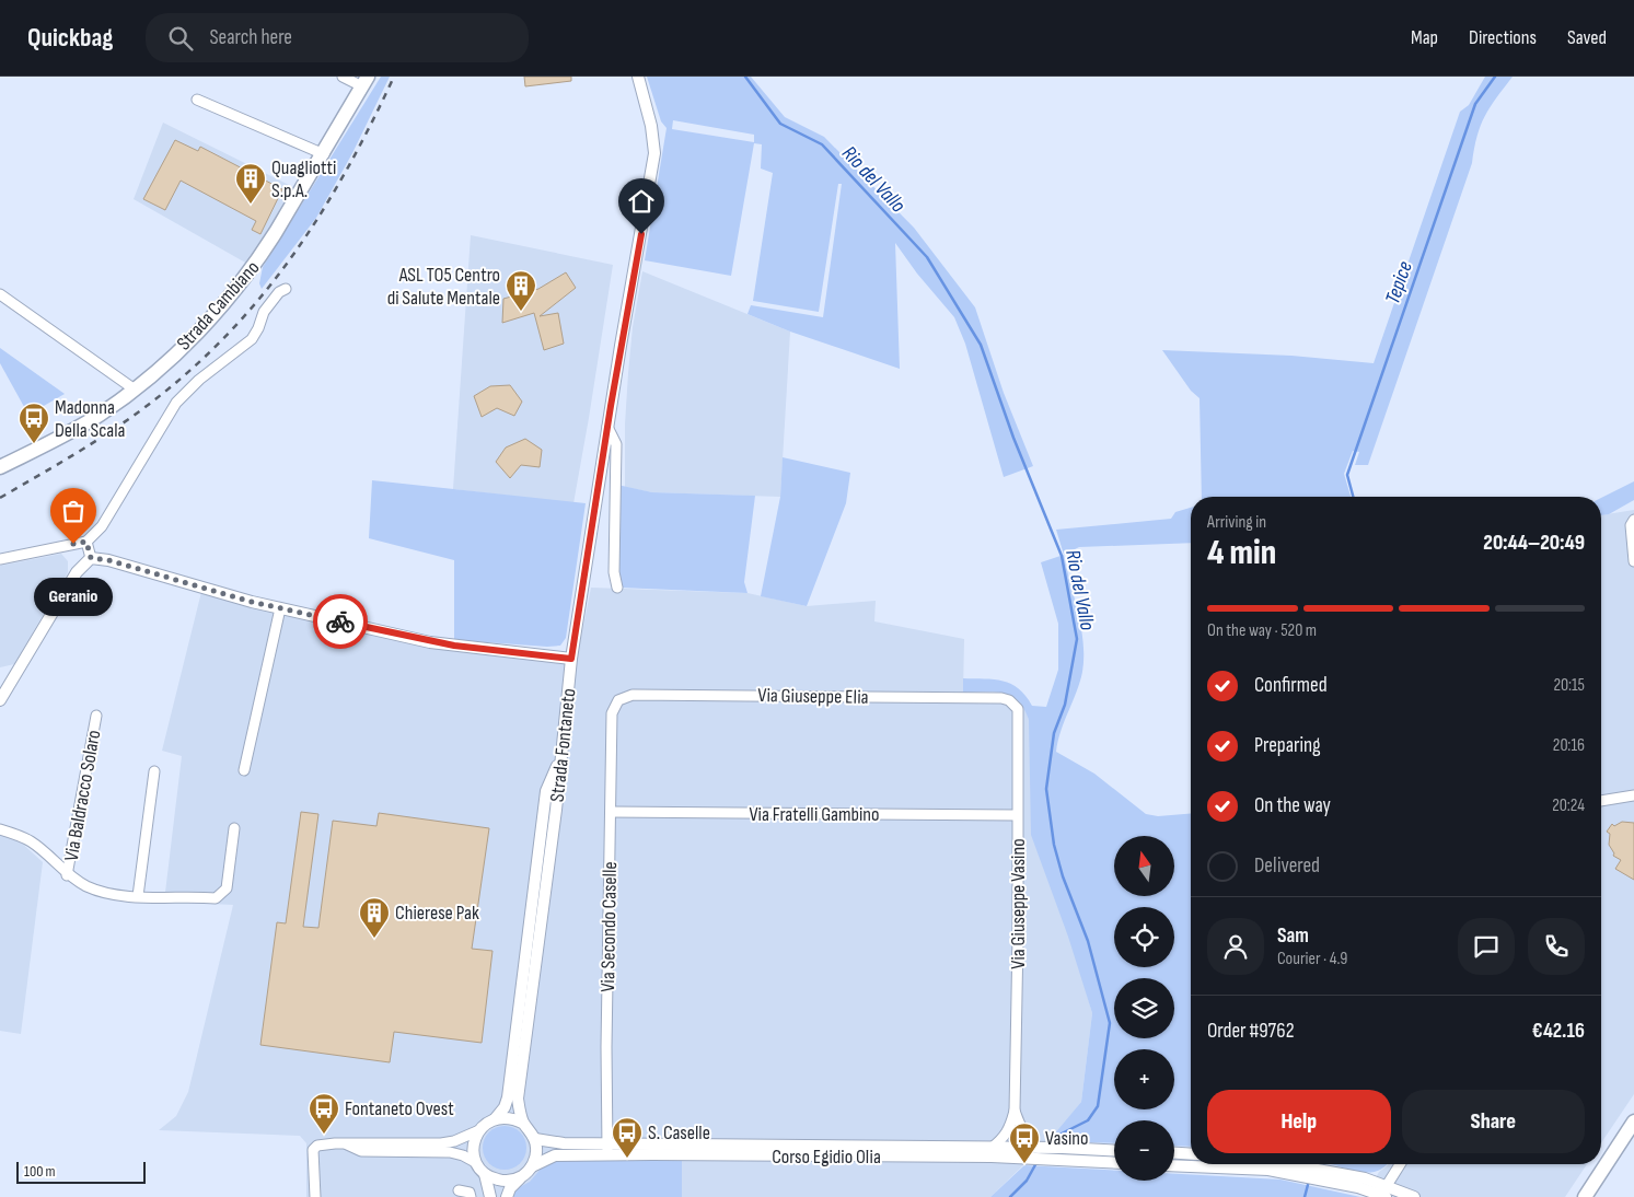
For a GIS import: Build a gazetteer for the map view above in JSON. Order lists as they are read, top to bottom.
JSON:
{
  "streets": {
    "main road": ["Strada Cambiano"],
    "street": [
      "Via Giuseppe Elia",
      "Strada Fontaneto",
      "Via Baldracco Solaro",
      "Via Fratelli Gambino",
      "Via Giuseppe Vasino",
      "Via Secondo Caselle",
      "Corso Egidio Olia"
    ]
  },
  "crossings": [
    ["Via Giuseppe Elia", "Via Giuseppe Vasino"],
    ["Via Giuseppe Elia", "Via Secondo Caselle"],
    ["Strada Fontaneto", "Corso Egidio Olia"],
    ["Via Fratelli Gambino", "Via Giuseppe Vasino"],
    ["Via Fratelli Gambino", "Via Secondo Caselle"],
    ["Via Giuseppe Vasino", "Corso Egidio Olia"],
    ["Via Secondo Caselle", "Corso Egidio Olia"]
  ],
  "water": ["Rio del Vallo", "Tepice"],
  "places": {
    "building": ["Quagliotti S.p.A.", "ASL TO5 Centro di Salute Mentale", "Chierese Pak"],
    "bus stop": [
      "Madonna Della Scala",
      "Fontaneto Ovest",
      "S. Caselle",
      "Vasino"
    ],
    "other": ["Geranio"]
  },
  "scale_bar": "100 m",
  "north": "top",
  "page": {
    "header": "Quickbag",
    "search": "Search here",
    "nav": ["Map", "Directions", "Saved"],
    "heading": ["4 min", "Arriving in", "20:44–20:49"],
    "panel": [
      "Sam",
      "Courier · 4.9",
      "Order #9762",
      "€42.16"
    ],
    "bubble": "Geranio",
    "bar": "On the way · 520 m",
    "list": [
      ["Confirmed", "20:15"],
      ["Preparing", "20:16"],
      ["On the way", "20:24"],
      "Delivered"
    ],
    "map_buttons": ["+", "−"],
    "buttons": ["Help", "Share"],
    "scale": "100 m"
  }
}
